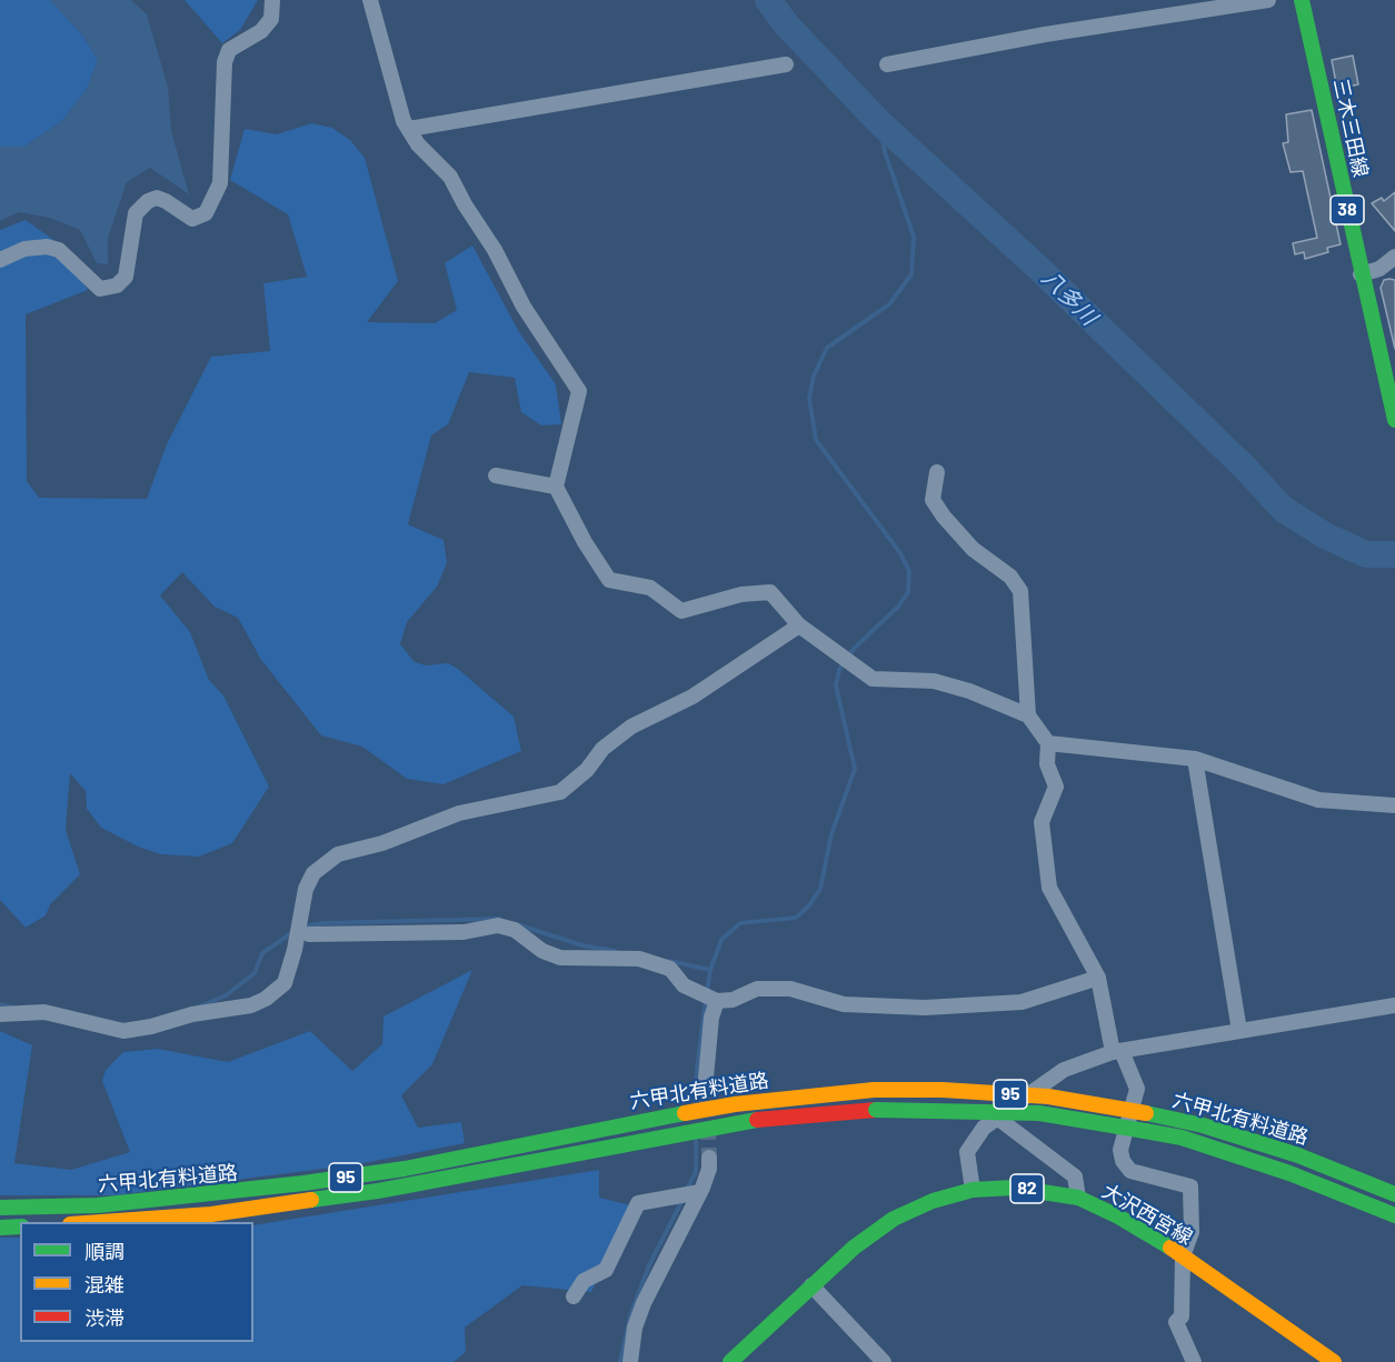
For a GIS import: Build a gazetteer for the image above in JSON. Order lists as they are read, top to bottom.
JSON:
{
  "streets": {
    "main road": [
      "三木三田線",
      "38",
      "六甲北有料道路",
      "95",
      "82",
      "大沢西宮線"
    ]
  },
  "water": ["八多川"],
  "legend": ["順調", "混雑", "渋滞"]
}
